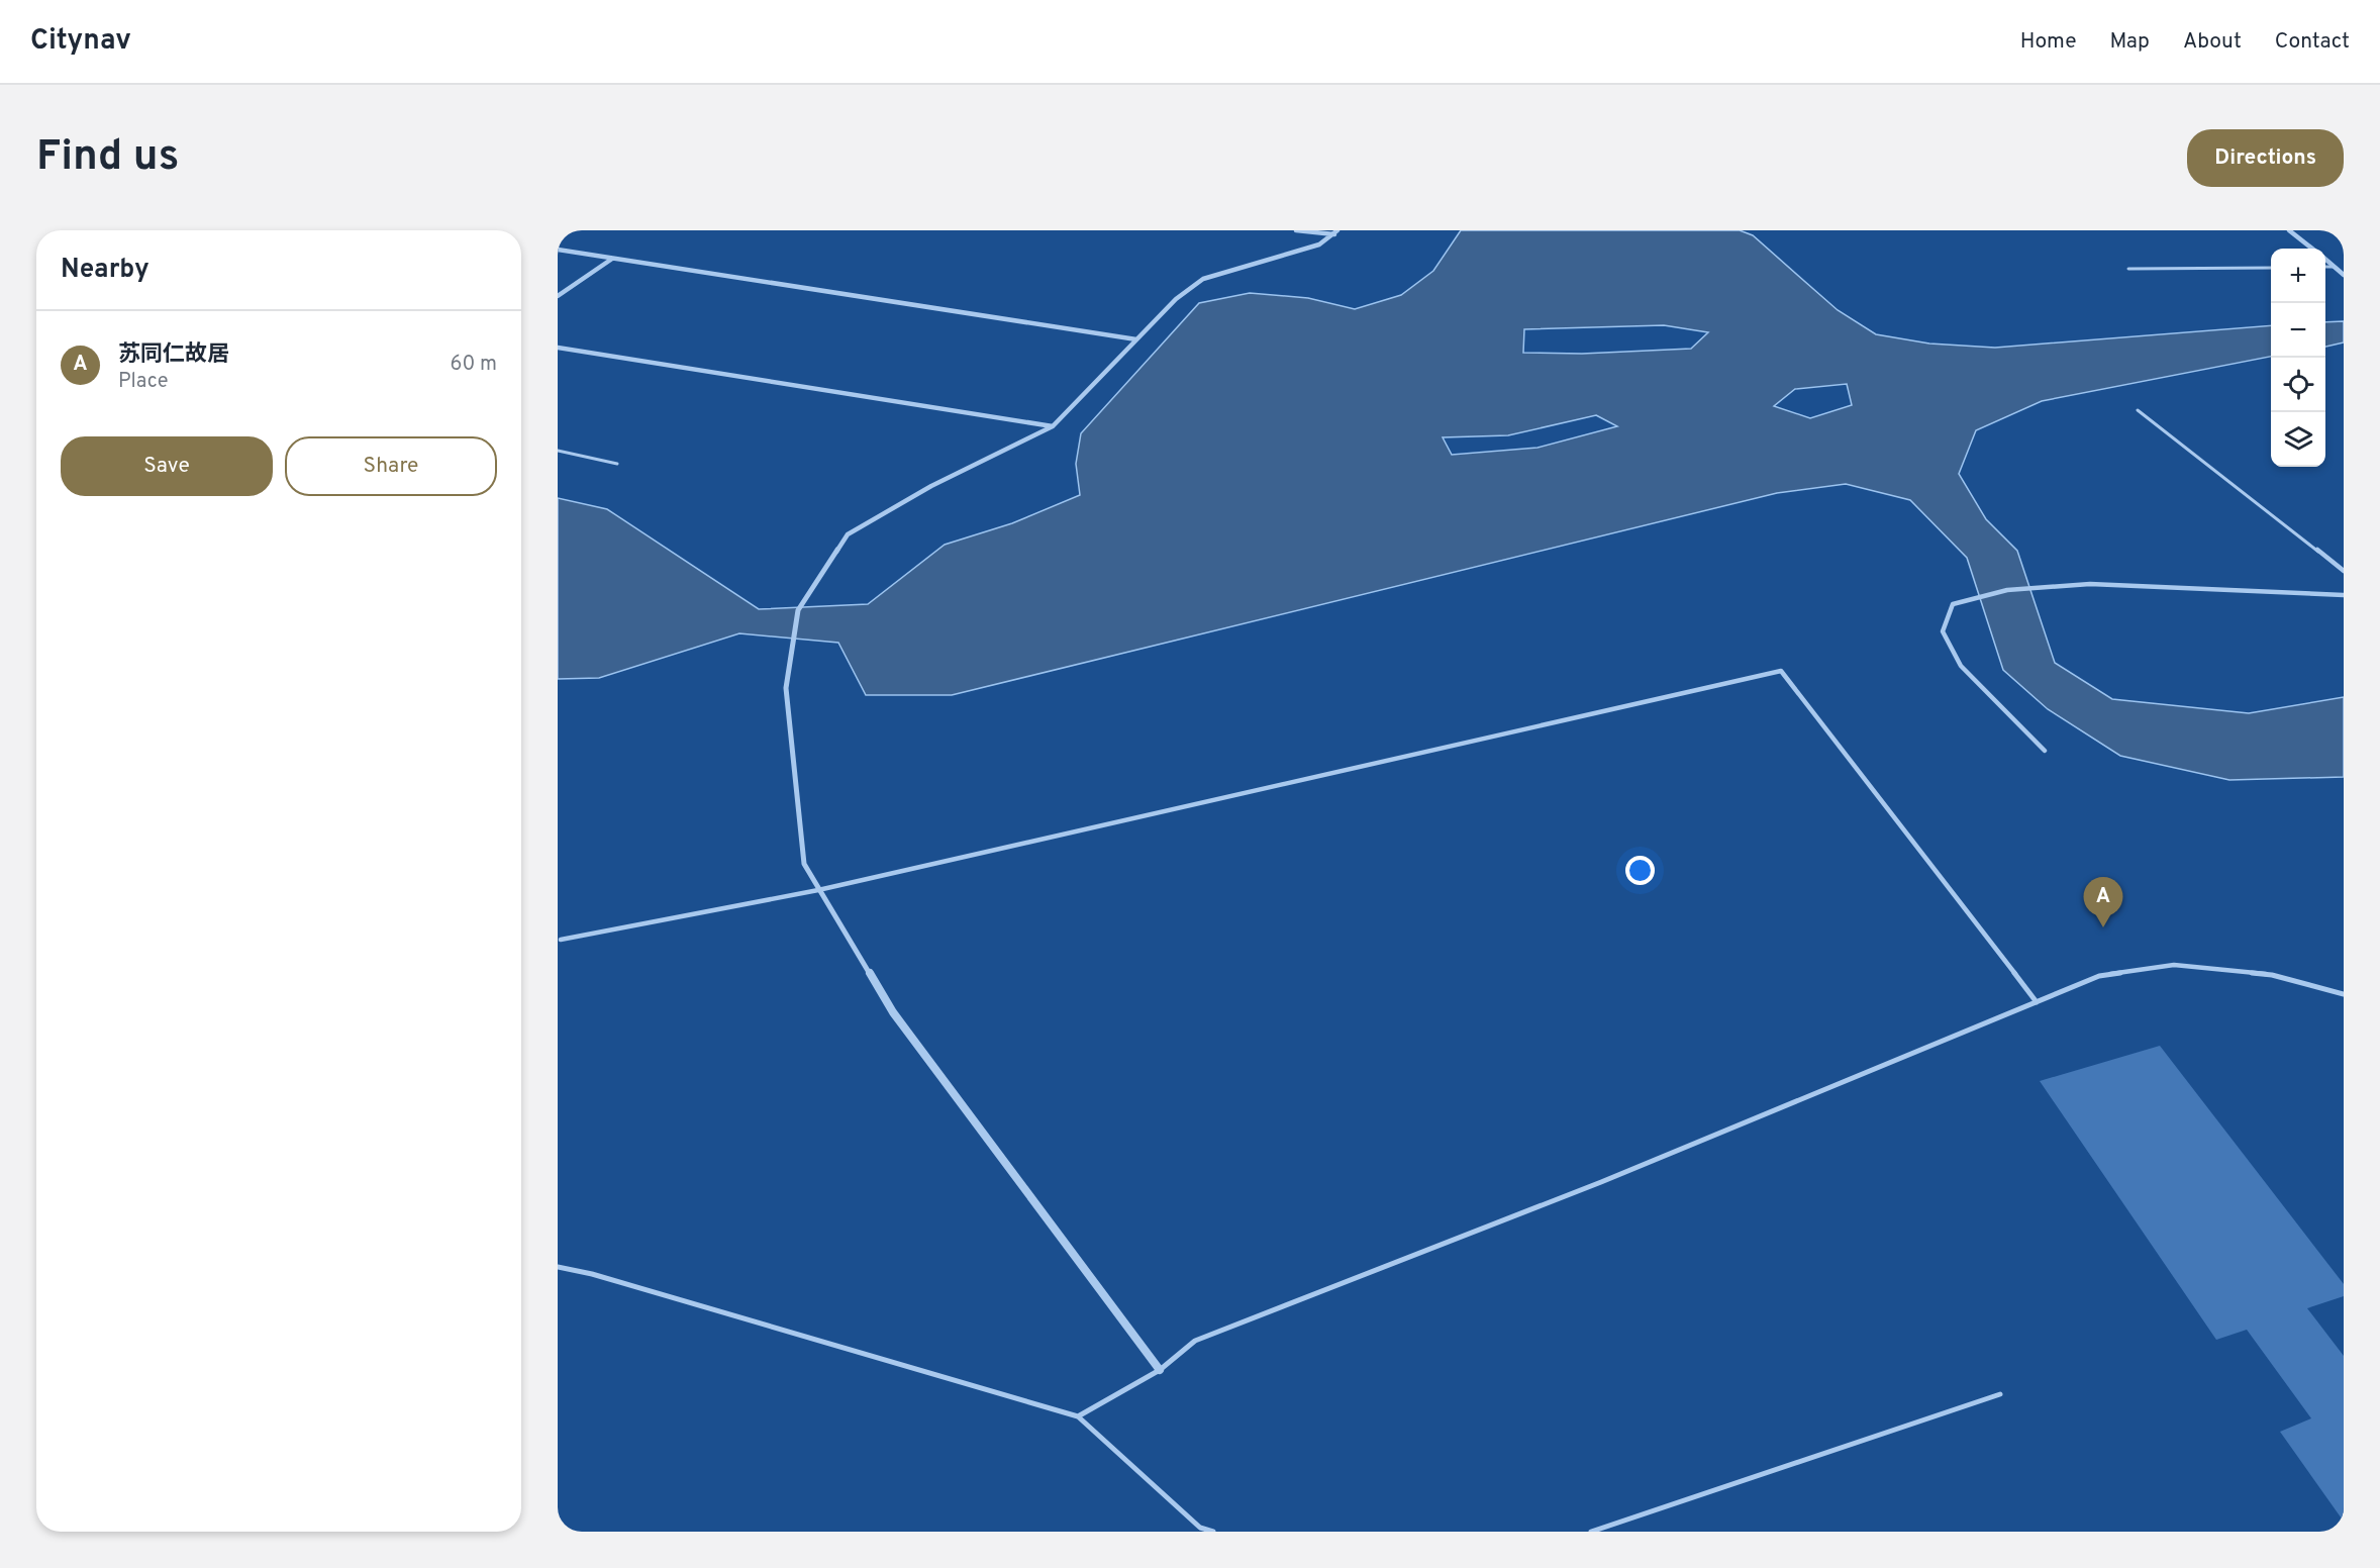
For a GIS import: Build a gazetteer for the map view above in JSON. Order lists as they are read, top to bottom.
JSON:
{
  "page": {
    "header": "Citynav",
    "nav": [
      "Home",
      "Map",
      "About",
      "Contact"
    ],
    "buttons": [
      "Directions",
      ["Save", "Share"]
    ],
    "title": "Find us",
    "heading": "Nearby",
    "map_buttons": ["+", "−"],
    "list": [
      {
        "mark": "A",
        "name": "苏同仁故居",
        "note": "Place",
        "value": "60 m"
      }
    ],
    "pins": "A"
  }
}
